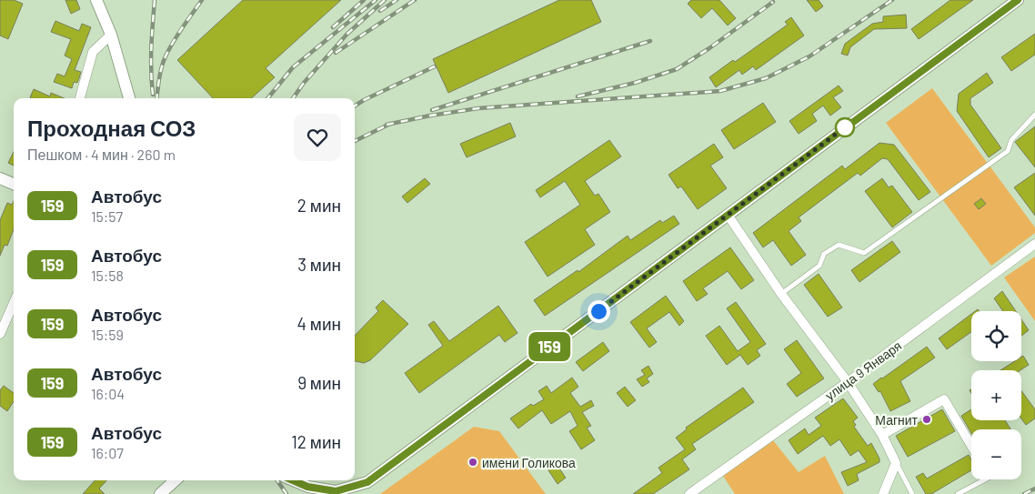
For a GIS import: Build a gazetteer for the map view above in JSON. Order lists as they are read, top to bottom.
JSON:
{
  "streets": {
    "street": ["улица 9 Января"]
  },
  "places": ["Магнит", "имени Голикова"],
  "lines": ["bus line 159"],
  "page": {
    "on_map": "159",
    "heading": ["Проходная СОЗ", "Пешком · 4 мин · 260 m"],
    "list": [
      {
        "mark": "159",
        "name": "Автобус",
        "note": "15:57",
        "value": "2 мин"
      },
      {
        "mark": "159",
        "name": "Автобус",
        "note": "15:58",
        "value": "3 мин"
      },
      {
        "mark": "159",
        "name": "Автобус",
        "note": "15:59",
        "value": "4 мин"
      },
      {
        "mark": "159",
        "name": "Автобус",
        "note": "16:04",
        "value": "9 мин"
      },
      {
        "mark": "159",
        "name": "Автобус",
        "note": "16:07",
        "value": "12 мин"
      }
    ],
    "map_buttons": ["+", "−"]
  }
}
